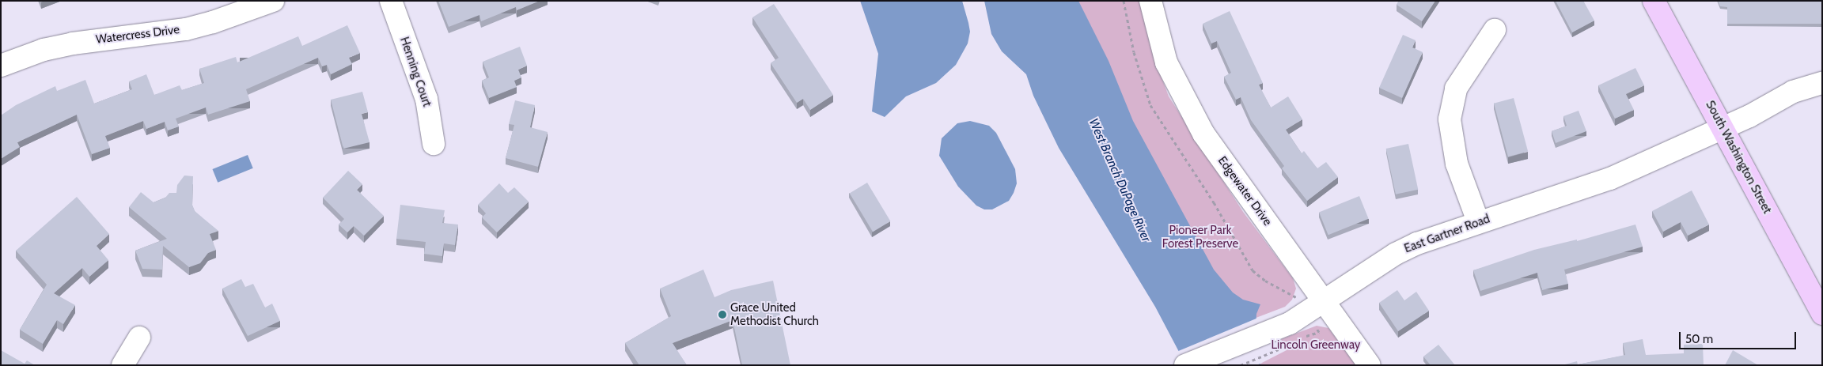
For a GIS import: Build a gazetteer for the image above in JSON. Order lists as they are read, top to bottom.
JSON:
{
  "streets": {
    "main road": ["South Washington Street"],
    "street": [
      "Watercress Drive",
      "Henning Court",
      "Edgewater Drive",
      "East Gartner Road"
    ]
  },
  "crossings": [
    ["South Washington Street", "East Gartner Road"],
    ["Edgewater Drive", "East Gartner Road"]
  ],
  "water": ["West Branch DuPage River"],
  "parks": ["Pioneer Park Forest Preserve", "Lincoln Greenway"],
  "places": ["Grace United Methodist Church"],
  "scale_bar": "50 m"
}
